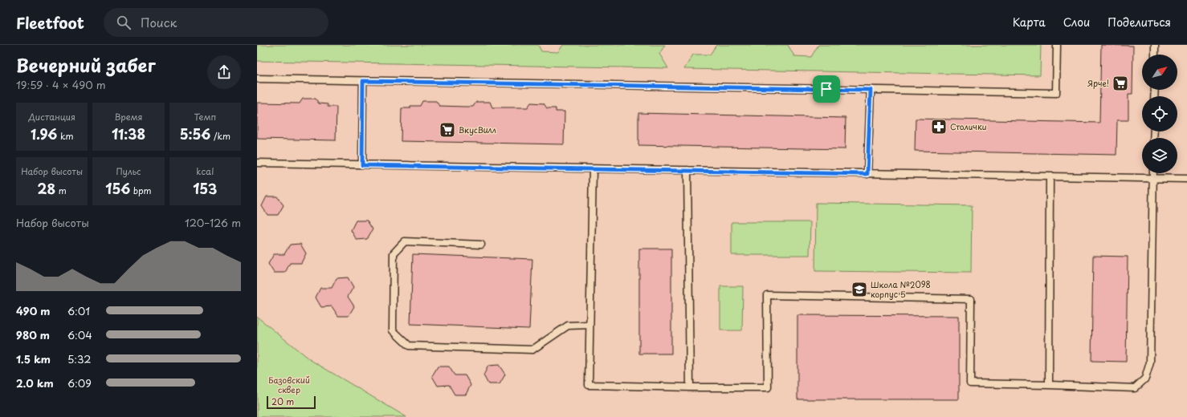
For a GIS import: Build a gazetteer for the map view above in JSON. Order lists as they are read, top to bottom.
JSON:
{
  "parks": ["Базовский сквер"],
  "places": {
    "supermarket": ["Ярче!", "ВкусВилл"],
    "pharmacy": ["Столички"],
    "school or university": ["Школа №2098 корпус 5"]
  },
  "scale_bar": "20 m",
  "north": "top right",
  "page": {
    "header": "Fleetfoot",
    "search": "Поиск",
    "nav": ["Карта", "Слои", "Поделиться"],
    "heading": ["Вечерний забег", "19:59 · 4 × 490 m"],
    "stats": [
      ["Дистанция", "1.96 km"],
      ["Время", "11:38"],
      ["Темп", "5:56 /km"],
      ["Набор высоты", "28 m"],
      ["Пульс", "156 bpm"],
      ["kcal", "153"]
    ],
    "chart": ["Набор высоты", "120–126 m"],
    "list": [
      {
        "name": "490 m",
        "note": "6:01"
      },
      {
        "name": "980 m",
        "note": "6:04"
      },
      {
        "name": "1.5 km",
        "note": "5:32"
      },
      {
        "name": "2.0 km",
        "note": "6:09"
      }
    ],
    "scale": "20 m"
  }
}
